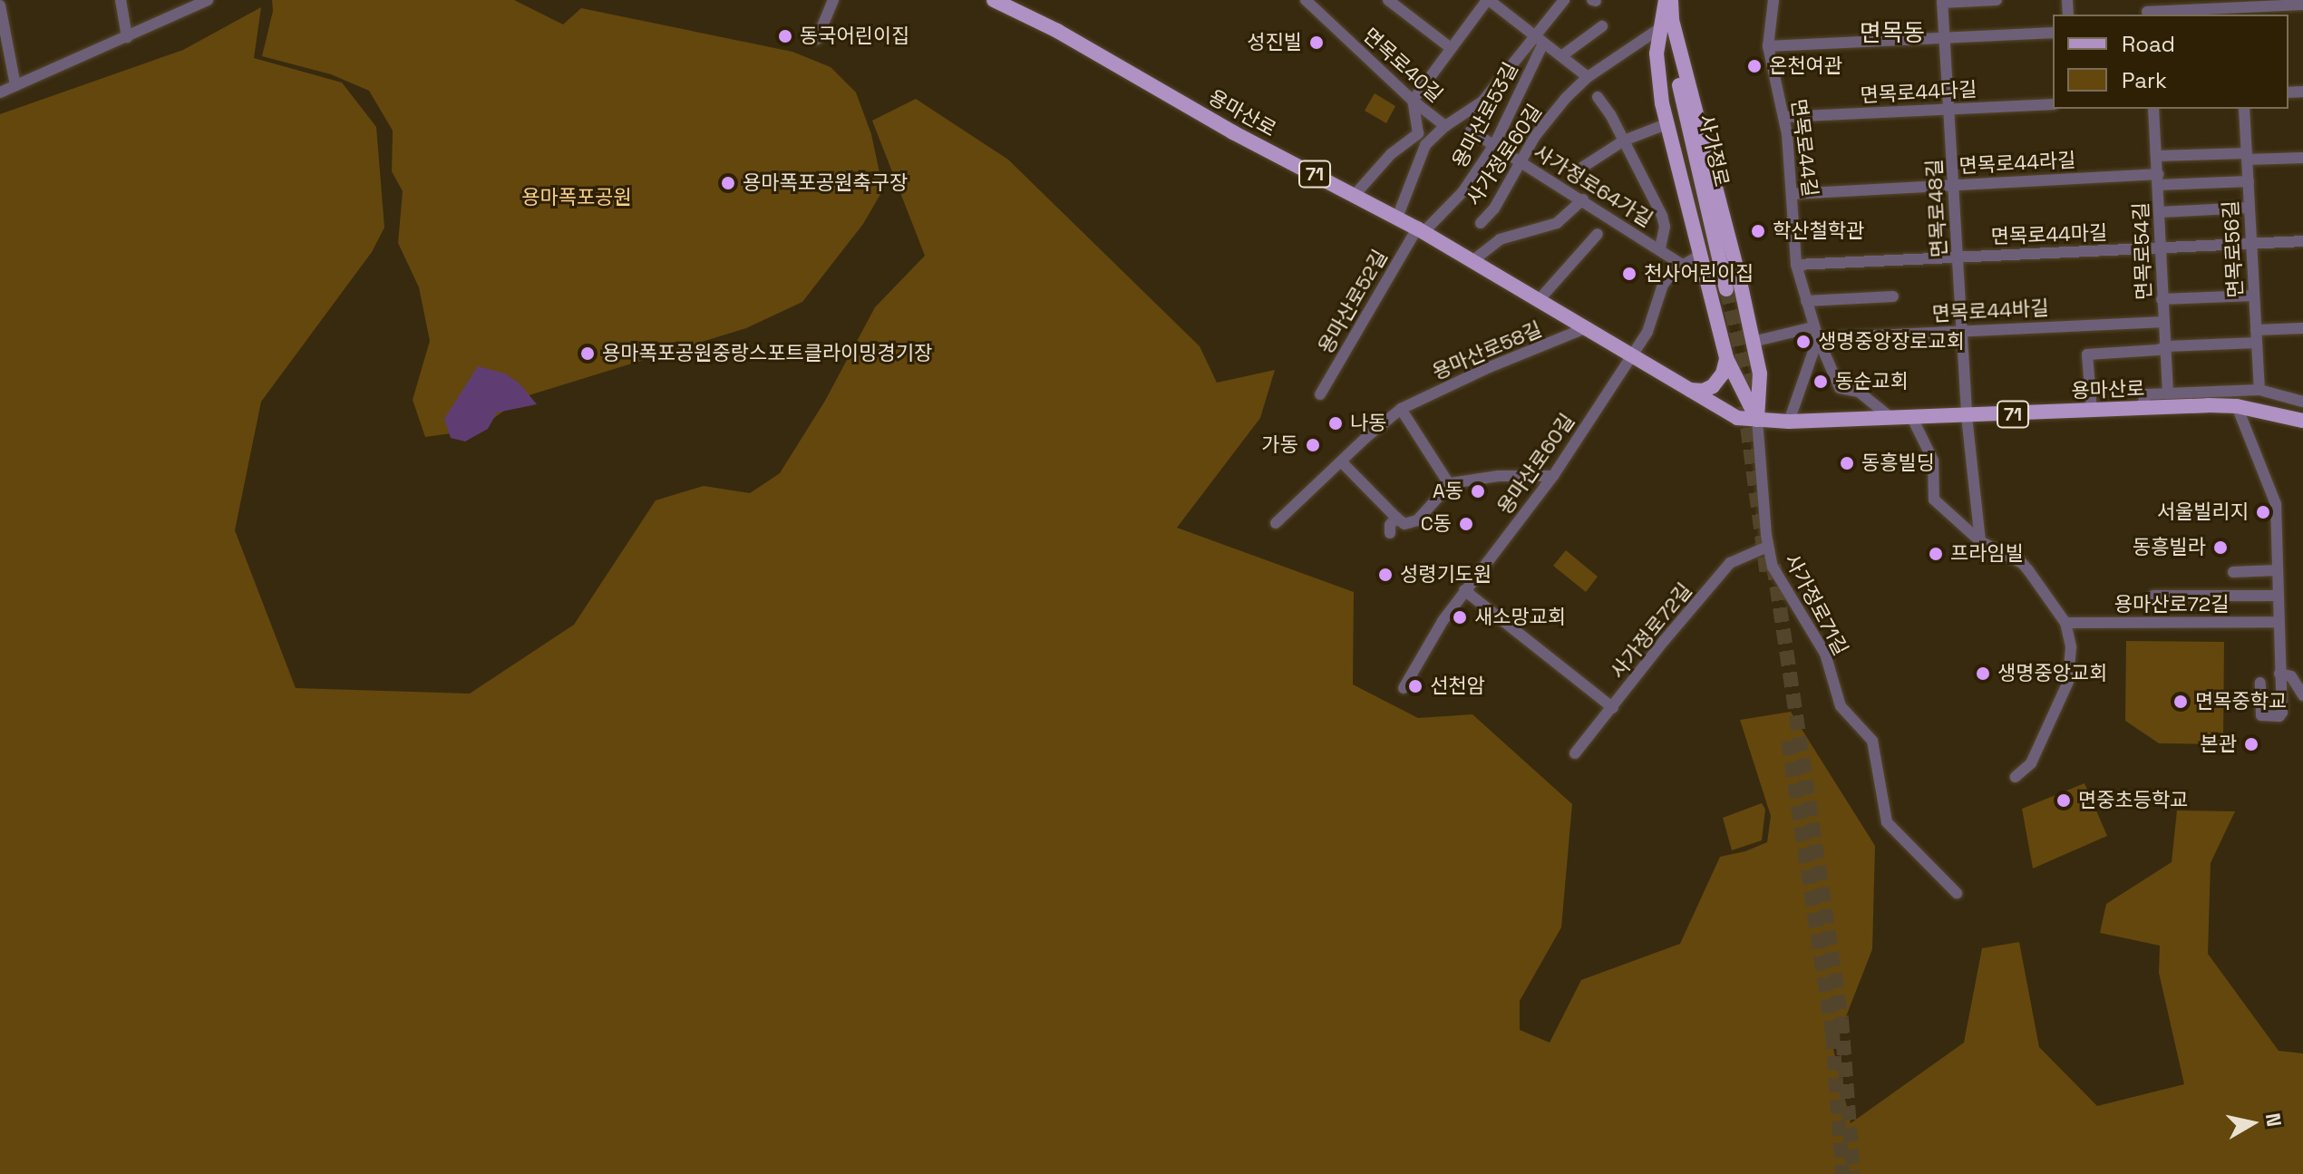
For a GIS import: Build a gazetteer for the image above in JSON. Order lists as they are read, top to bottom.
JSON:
{
  "streets": {
    "main road": ["용마산로", "사가정로", "71"],
    "street": [
      "면목로40길",
      "면목로44다길",
      "용마산로53길",
      "면목로44길",
      "사가정로60길",
      "면목로44라길",
      "사가정로64가길",
      "면목로48길",
      "면목로44마길",
      "면목로56길",
      "면목로54길",
      "용마산로52길",
      "면목로44바길",
      "용마산로58길",
      "용마산로60길",
      "사가정로71길",
      "용마산로72길",
      "사가정로72길"
    ]
  },
  "crossings": [
    ["면목로44다길", "면목로44길"],
    ["면목로44다길", "면목로48길"],
    ["용마산로", "용마산로53길"],
    ["용마산로", "면목로48길"],
    ["용마산로", "용마산로52길"],
    ["용마산로", "용마산로58길"],
    ["용마산로", "용마산로60길"],
    ["용마산로", "사가정로71길"],
    ["용마산로53길", "사가정로64가길"],
    ["용마산로53길", "용마산로52길"],
    ["면목로44길", "면목로44라길"],
    ["면목로44길", "면목로44마길"],
    ["면목로44길", "면목로44바길"],
    ["사가정로", "사가정로60길"],
    ["사가정로60길", "사가정로64가길"],
    ["면목로44라길", "면목로48길"],
    ["면목로44라길", "면목로56길"],
    ["면목로44라길", "면목로54길"],
    ["사가정로64가길", "용마산로60길"],
    ["면목로48길", "면목로44마길"],
    ["면목로48길", "면목로44바길"],
    ["면목로44마길", "면목로56길"],
    ["면목로44마길", "면목로54길"],
    ["면목로54길", "면목로44바길"],
    ["사가정로71길", "사가정로72길"]
  ],
  "districts": ["면목동"],
  "parks": ["용마폭포공원"],
  "places": [
    "동국어린이집",
    "성진빌",
    "온천여관",
    "용마폭포공원축구장",
    "학산철학관",
    "천사어린이집",
    "생명중앙장로교회",
    "용마폭포공원중랑스포트클라이밍경기장",
    "동순교회",
    "나동",
    "가동",
    "동흥빌딩",
    "A동",
    "서울빌리지",
    "C동",
    "동흥빌라",
    "프라임빌",
    "성령기도원",
    "새소망교회",
    "생명중앙교회",
    "선천암",
    "면목중학교",
    "본관",
    "면중초등학교"
  ],
  "legend": ["Road", "Park"],
  "north": "right"
}
